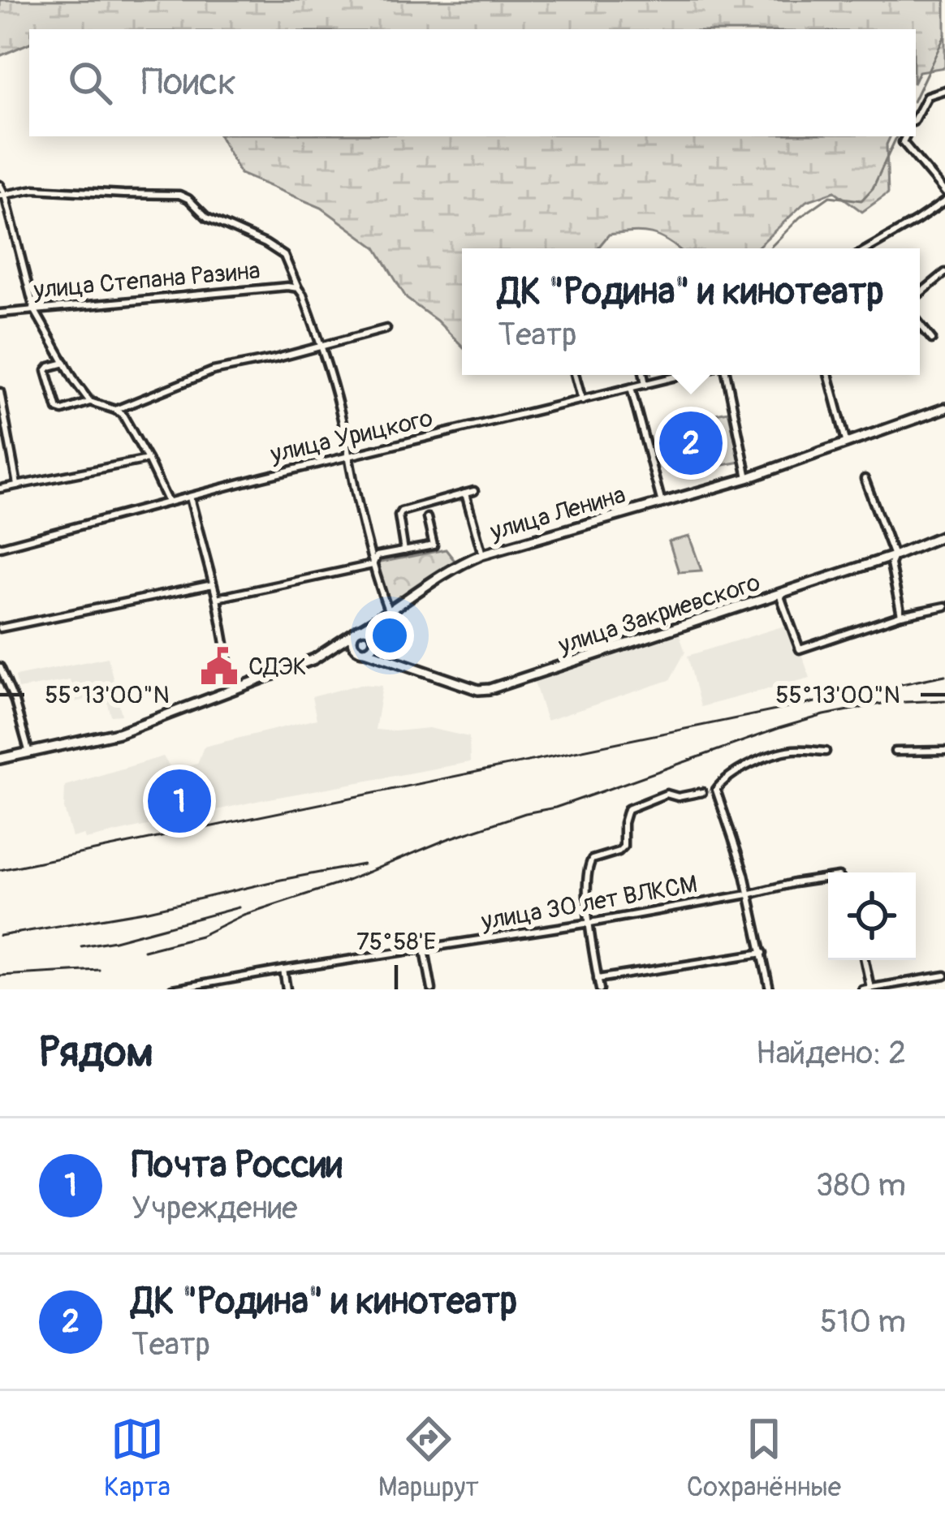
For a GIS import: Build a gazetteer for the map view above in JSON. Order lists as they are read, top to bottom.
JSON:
{
  "streets": {
    "main road": ["улица Ленина", "улица Закриевского"],
    "street": ["улица Степана Разина", "улица Урицкого", "улица 30 лет ВЛКСМ"]
  },
  "crossings": [
    ["улица Ленина", "улица Закриевского"]
  ],
  "places": {
    "public building": ["СДЭК"]
  },
  "page": {
    "search": "Поиск",
    "popup": ["ДК \"Родина\" и кинотеатр", "Театр"],
    "pins": ["2", "1"],
    "heading": ["Рядом", "Найдено: 2"],
    "list": [
      {
        "mark": "1",
        "name": "Почта России",
        "note": "Учреждение",
        "value": "380 m"
      },
      {
        "mark": "2",
        "name": "ДК \"Родина\" и кинотеатр",
        "note": "Театр",
        "value": "510 m"
      }
    ],
    "nav": ["Карта", "Маршрут", "Сохранённые"]
  },
  "coordinates": ["55°13'00\"N", "75°58'E"]
}
